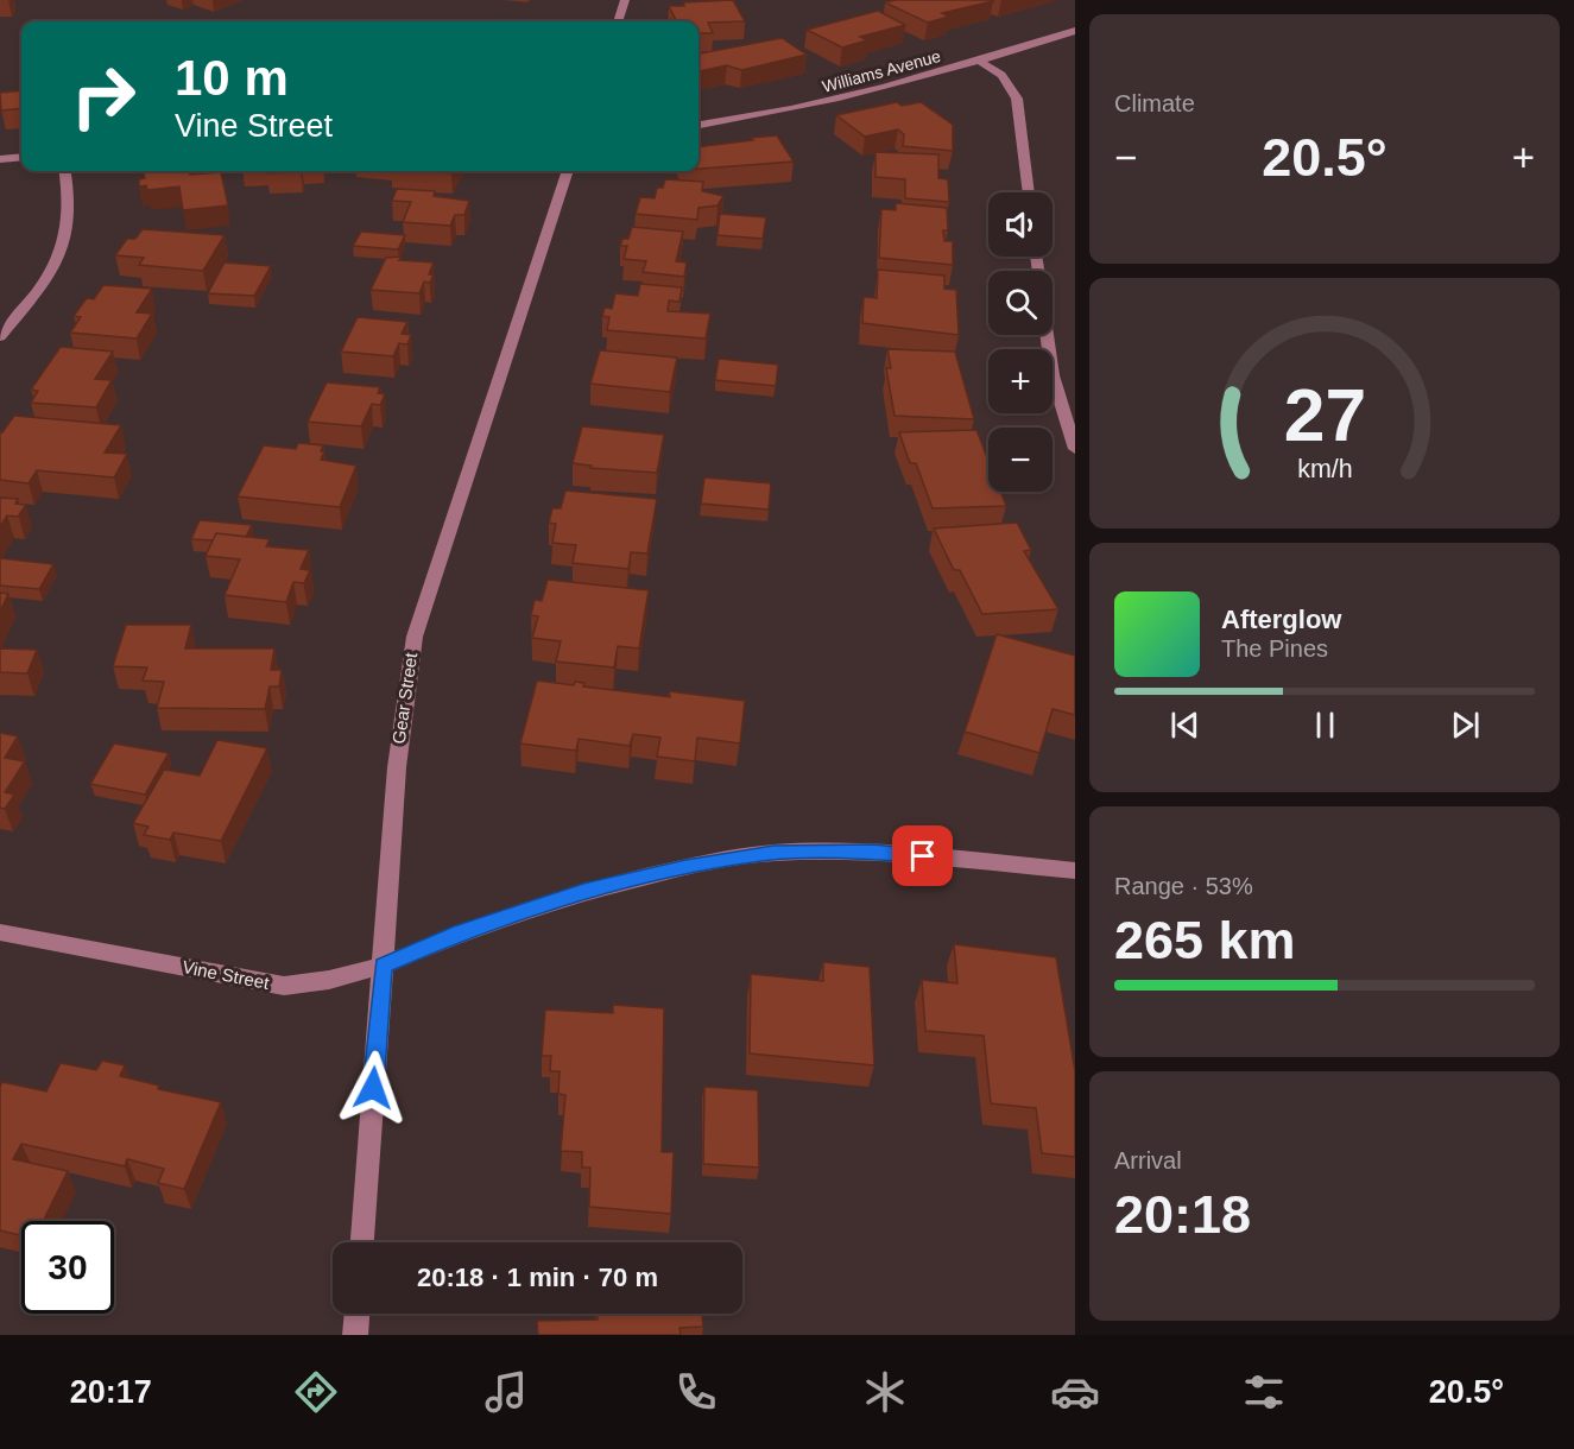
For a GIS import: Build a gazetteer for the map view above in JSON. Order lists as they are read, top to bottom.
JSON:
{
  "streets": {
    "street": ["Williams Avenue", "Gear Street", "Vine Street"]
  },
  "crossings": [
    ["Gear Street", "Vine Street"]
  ],
  "page": {
    "tile": [
      "Climate",
      ["Range · 53%", "265 km"],
      ["Arrival", "20:18"]
    ],
    "turn": ["10 m", "Vine Street"],
    "heat": ["−", "20.5°", "+"],
    "map_buttons": ["+", "−"],
    "song": ["Afterglow", "The Pines"],
    "limit": "30",
    "trip": "20:18 · 1 min · 70 m",
    "tabs": ["20:17", "20.5°"],
    "gauge": ["27", "km/h"]
  }
}
